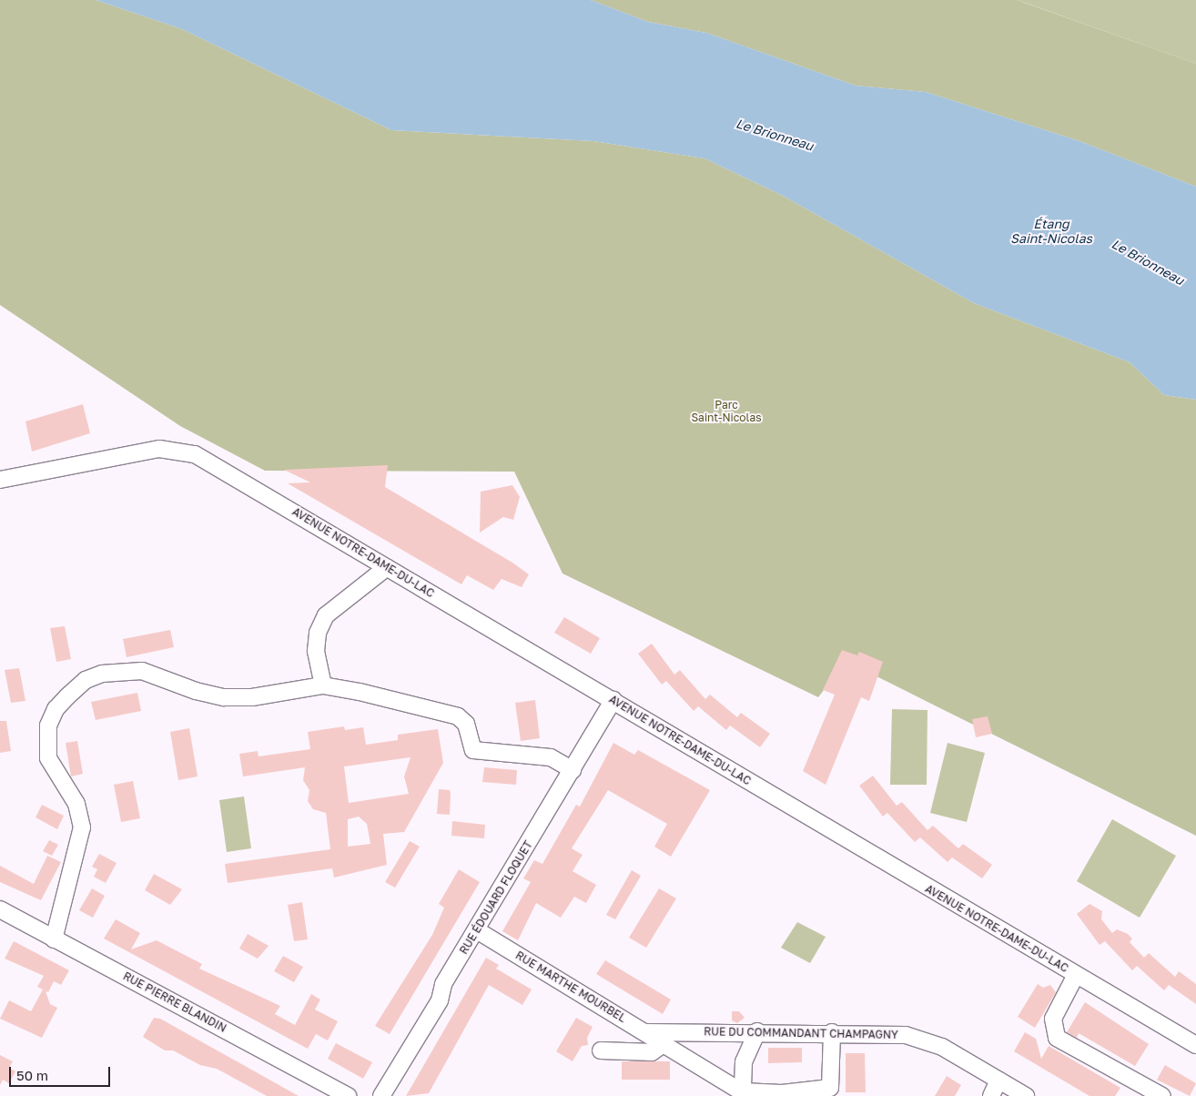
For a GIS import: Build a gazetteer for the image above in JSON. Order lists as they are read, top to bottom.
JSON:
{
  "streets": {
    "street": [
      "AVENUE NOTRE-DAME-DU-LAC",
      "RUE ÉDOUARD FLOQUET",
      "RUE MARTHE MOURBEL",
      "RUE PIERRE BLANDIN",
      "RUE DU COMMANDANT CHAMPAGNY"
    ]
  },
  "crossings": [
    ["AVENUE NOTRE-DAME-DU-LAC", "RUE ÉDOUARD FLOQUET"],
    ["RUE ÉDOUARD FLOQUET", "RUE MARTHE MOURBEL"],
    ["RUE MARTHE MOURBEL", "RUE DU COMMANDANT CHAMPAGNY"]
  ],
  "water": ["Le Brionneau", "Étang Saint-Nicolas"],
  "parks": ["Parc Saint-Nicolas"],
  "scale_bar": "50 m"
}
